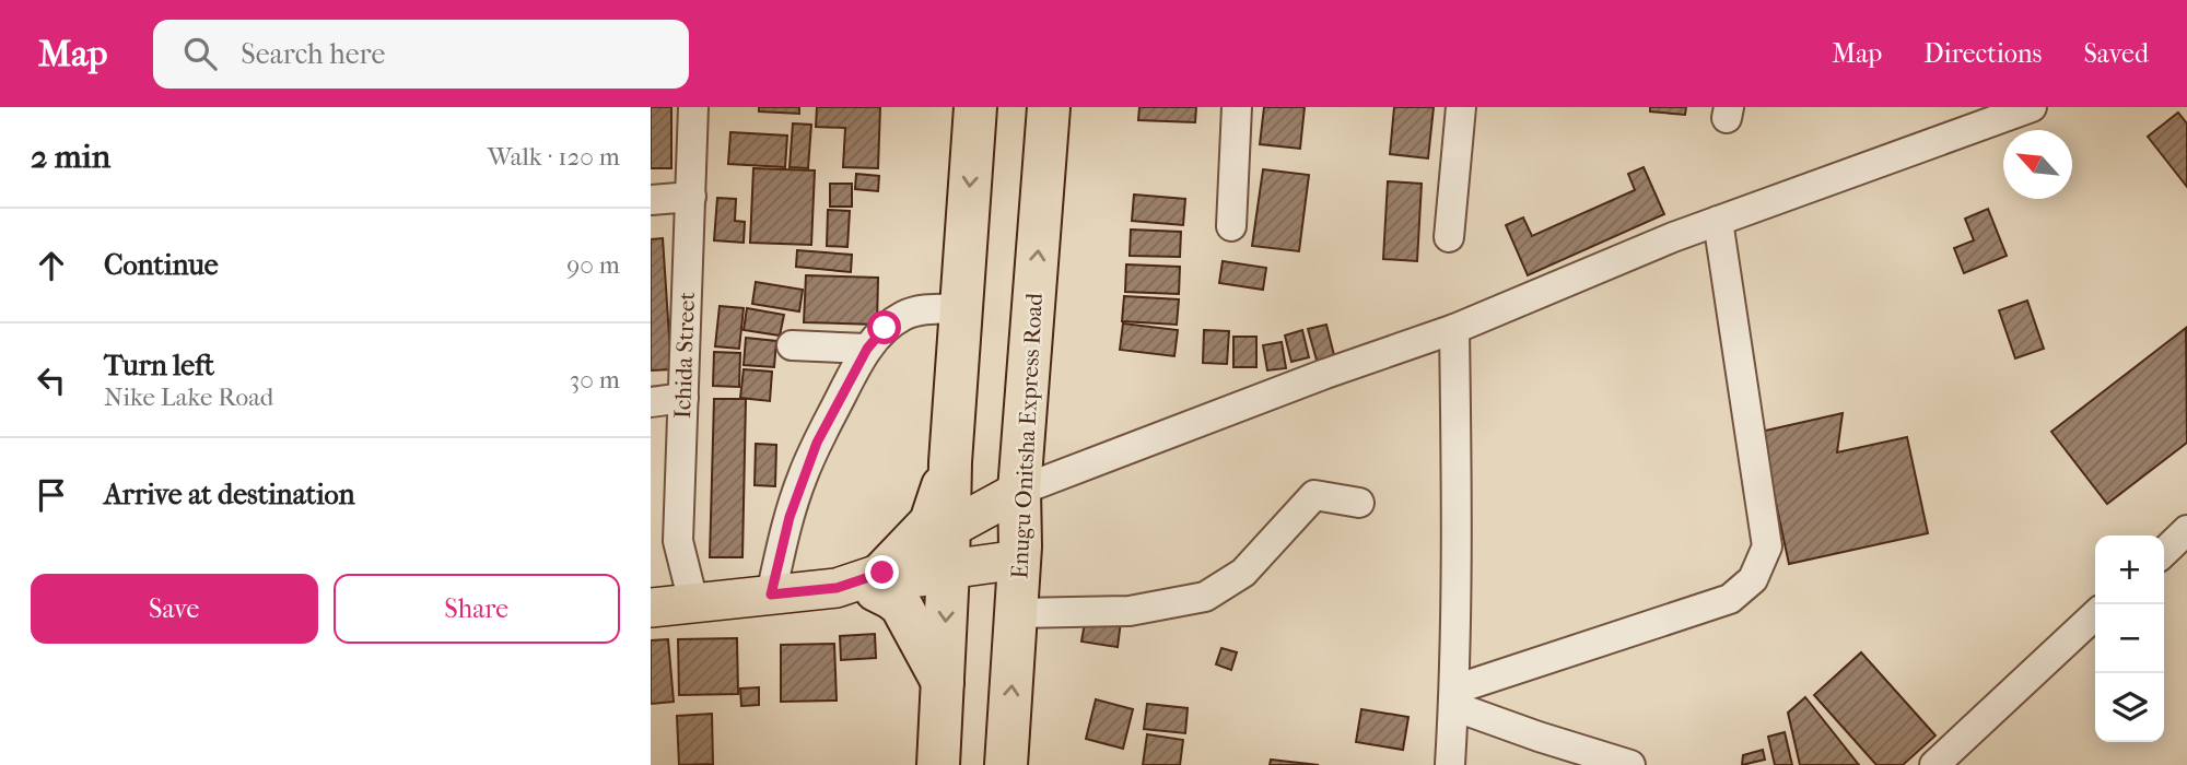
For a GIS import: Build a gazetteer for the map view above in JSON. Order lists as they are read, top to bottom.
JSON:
{
  "streets": {
    "highway": ["Enugu Onitsha Express Road"],
    "street": ["Ichida Street"]
  },
  "north": "top left",
  "page": {
    "header": "Map",
    "search": "Search here",
    "nav": ["Map", "Directions", "Saved"],
    "heading": ["2 min", "Walk · 120 m"],
    "list": [
      ["Continue", "90 m"],
      ["Turn left", "Nike Lake Road", "30 m"],
      "Arrive at destination"
    ],
    "map_buttons": ["+", "−"],
    "buttons": ["Save", "Share"]
  }
}
